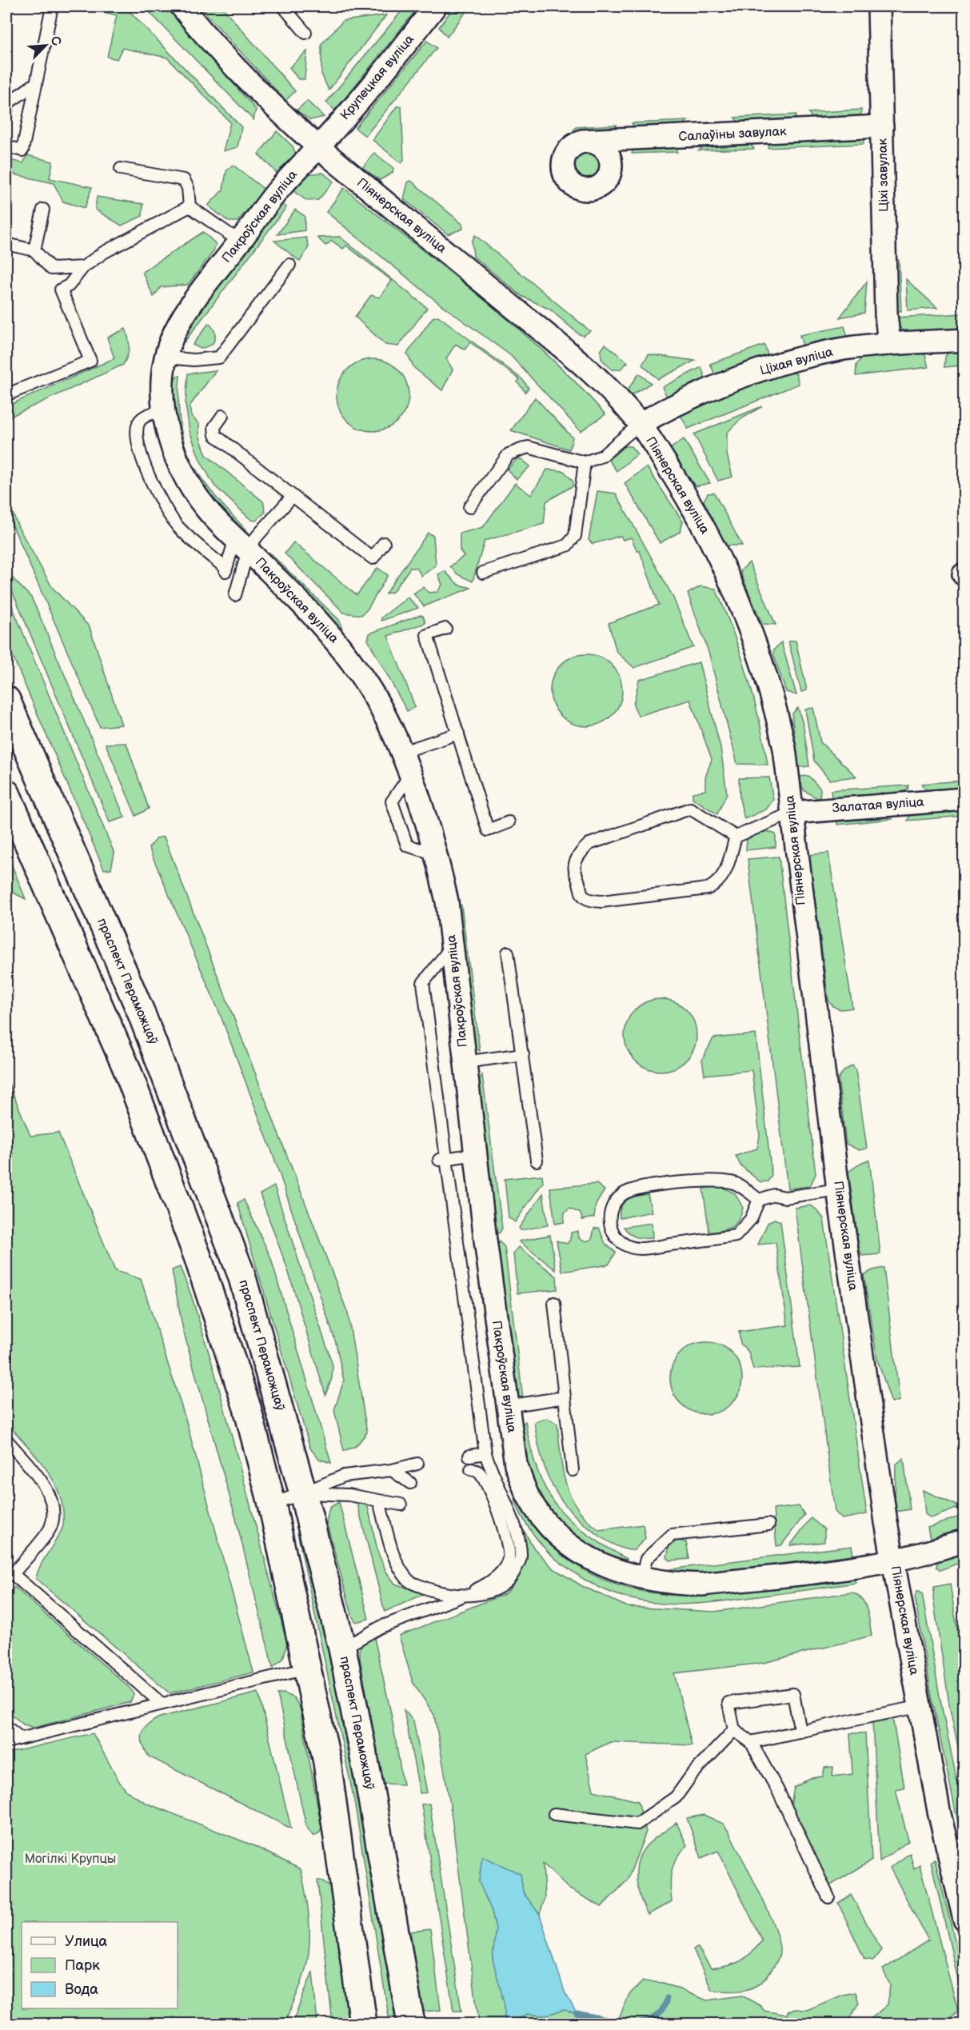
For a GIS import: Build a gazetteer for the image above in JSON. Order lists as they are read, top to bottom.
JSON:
{
  "streets": {
    "main road": ["праспект Пераможцаў"],
    "street": [
      "Крупецкая вуліца",
      "Салаўіны завулак",
      "Ціхі завулак",
      "Піянерская вуліца",
      "Пакроўская вуліца",
      "Ціхая вуліца",
      "Залатая вуліца"
    ]
  },
  "crossings": [
    ["Крупецкая вуліца", "Піянерская вуліца"],
    ["Крупецкая вуліца", "Пакроўская вуліца"],
    ["Салаўіны завулак", "Ціхі завулак"],
    ["Ціхі завулак", "Ціхая вуліца"],
    ["Піянерская вуліца", "Пакроўская вуліца"],
    ["Піянерская вуліца", "Ціхая вуліца"],
    ["Піянерская вуліца", "Залатая вуліца"]
  ],
  "parks": ["Могілкі Крупцы"],
  "legend": ["Улица", "Парк", "Вода"],
  "north": "top right"
}
